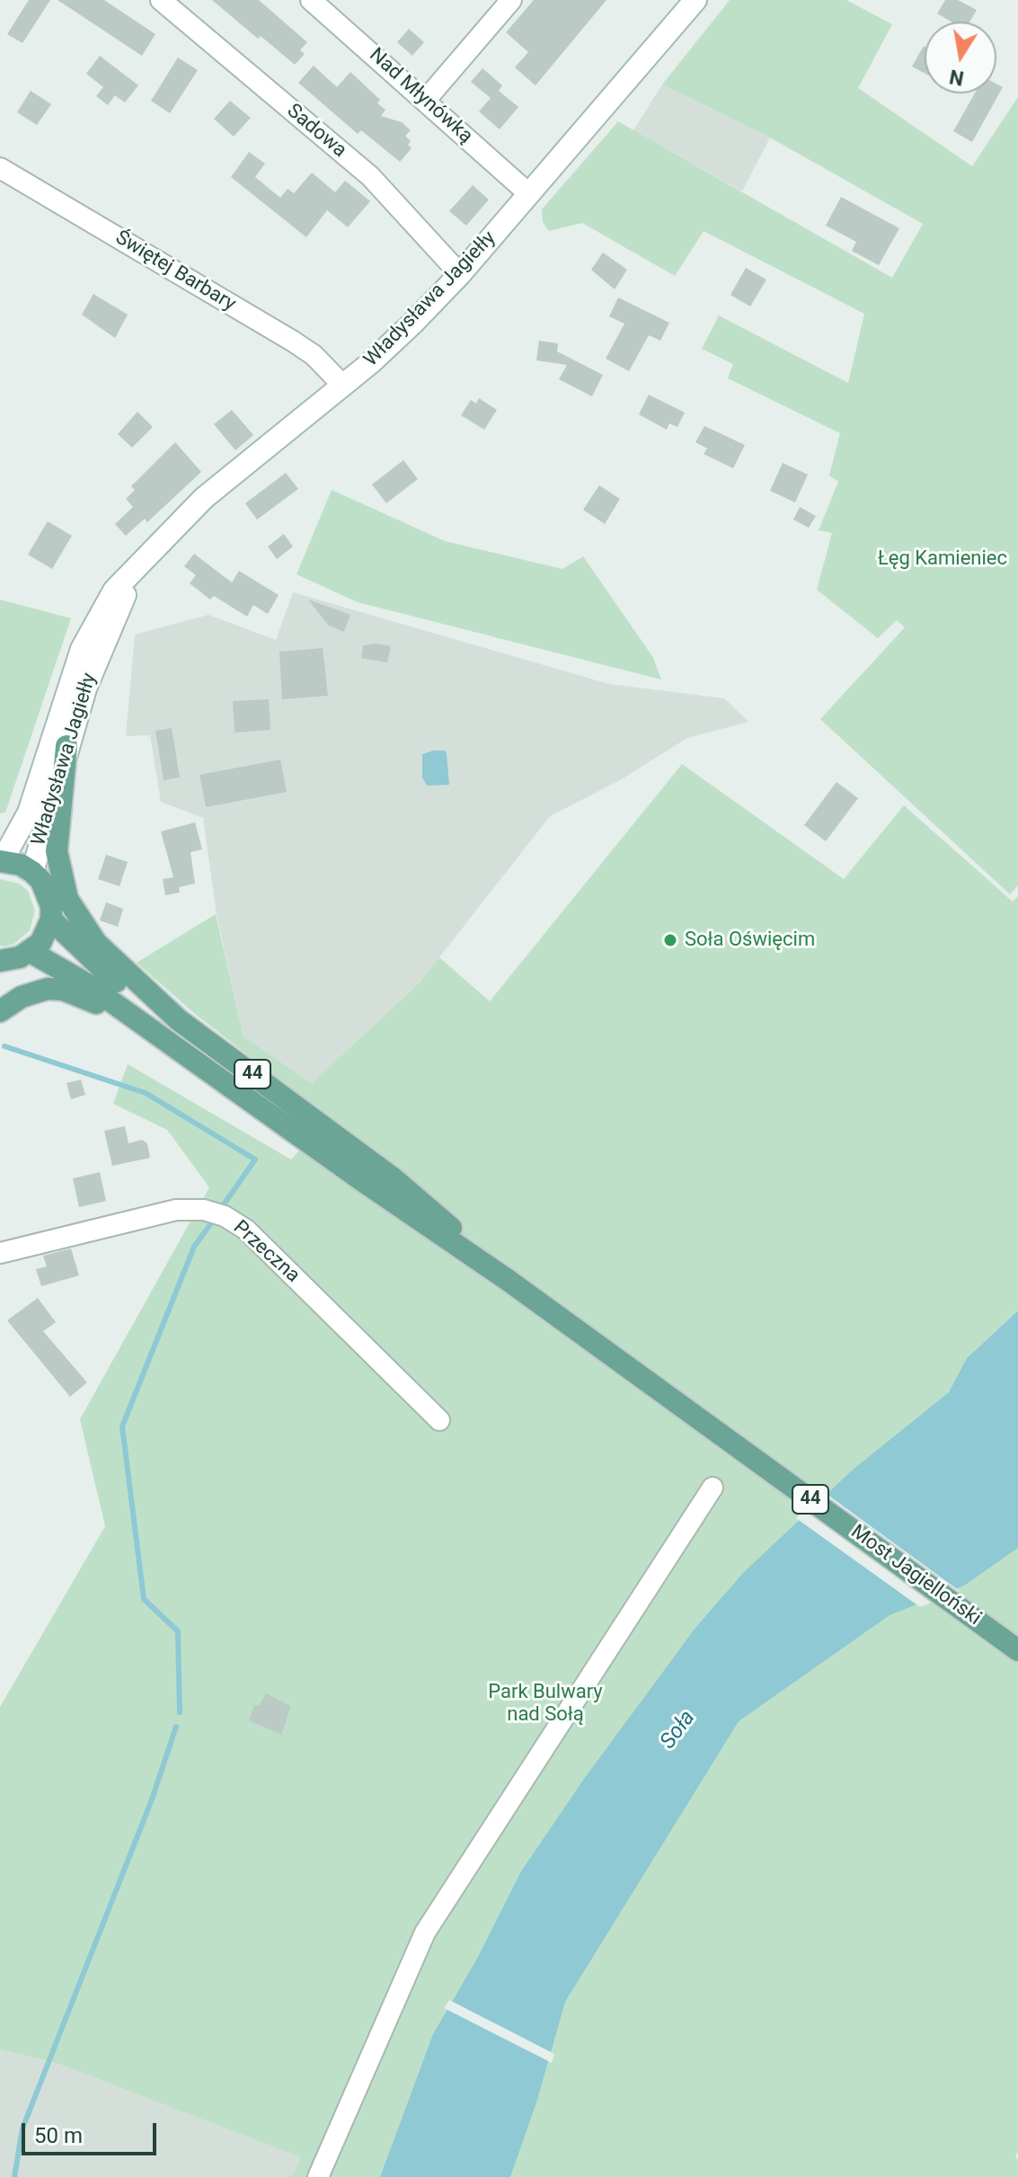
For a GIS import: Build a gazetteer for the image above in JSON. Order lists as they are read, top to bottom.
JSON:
{
  "streets": {
    "main road": ["44", "Most Jagielloński"],
    "street": [
      "Nad Młynówką",
      "Sadowa",
      "Świętej Barbary",
      "Władysława Jagiełły",
      "Przeczna"
    ]
  },
  "crossings": [
    ["Nad Młynówką", "Władysława Jagiełły"],
    ["Sadowa", "Władysława Jagiełły"],
    ["Świętej Barbary", "Władysława Jagiełły"],
    ["44", "Most Jagielloński"]
  ],
  "water": ["Soła"],
  "parks": ["Łęg Kamieniec", "Park Bulwary nad Sołą"],
  "places": ["Soła Oświęcim"],
  "scale_bar": "50 m",
  "north": "bottom"
}
